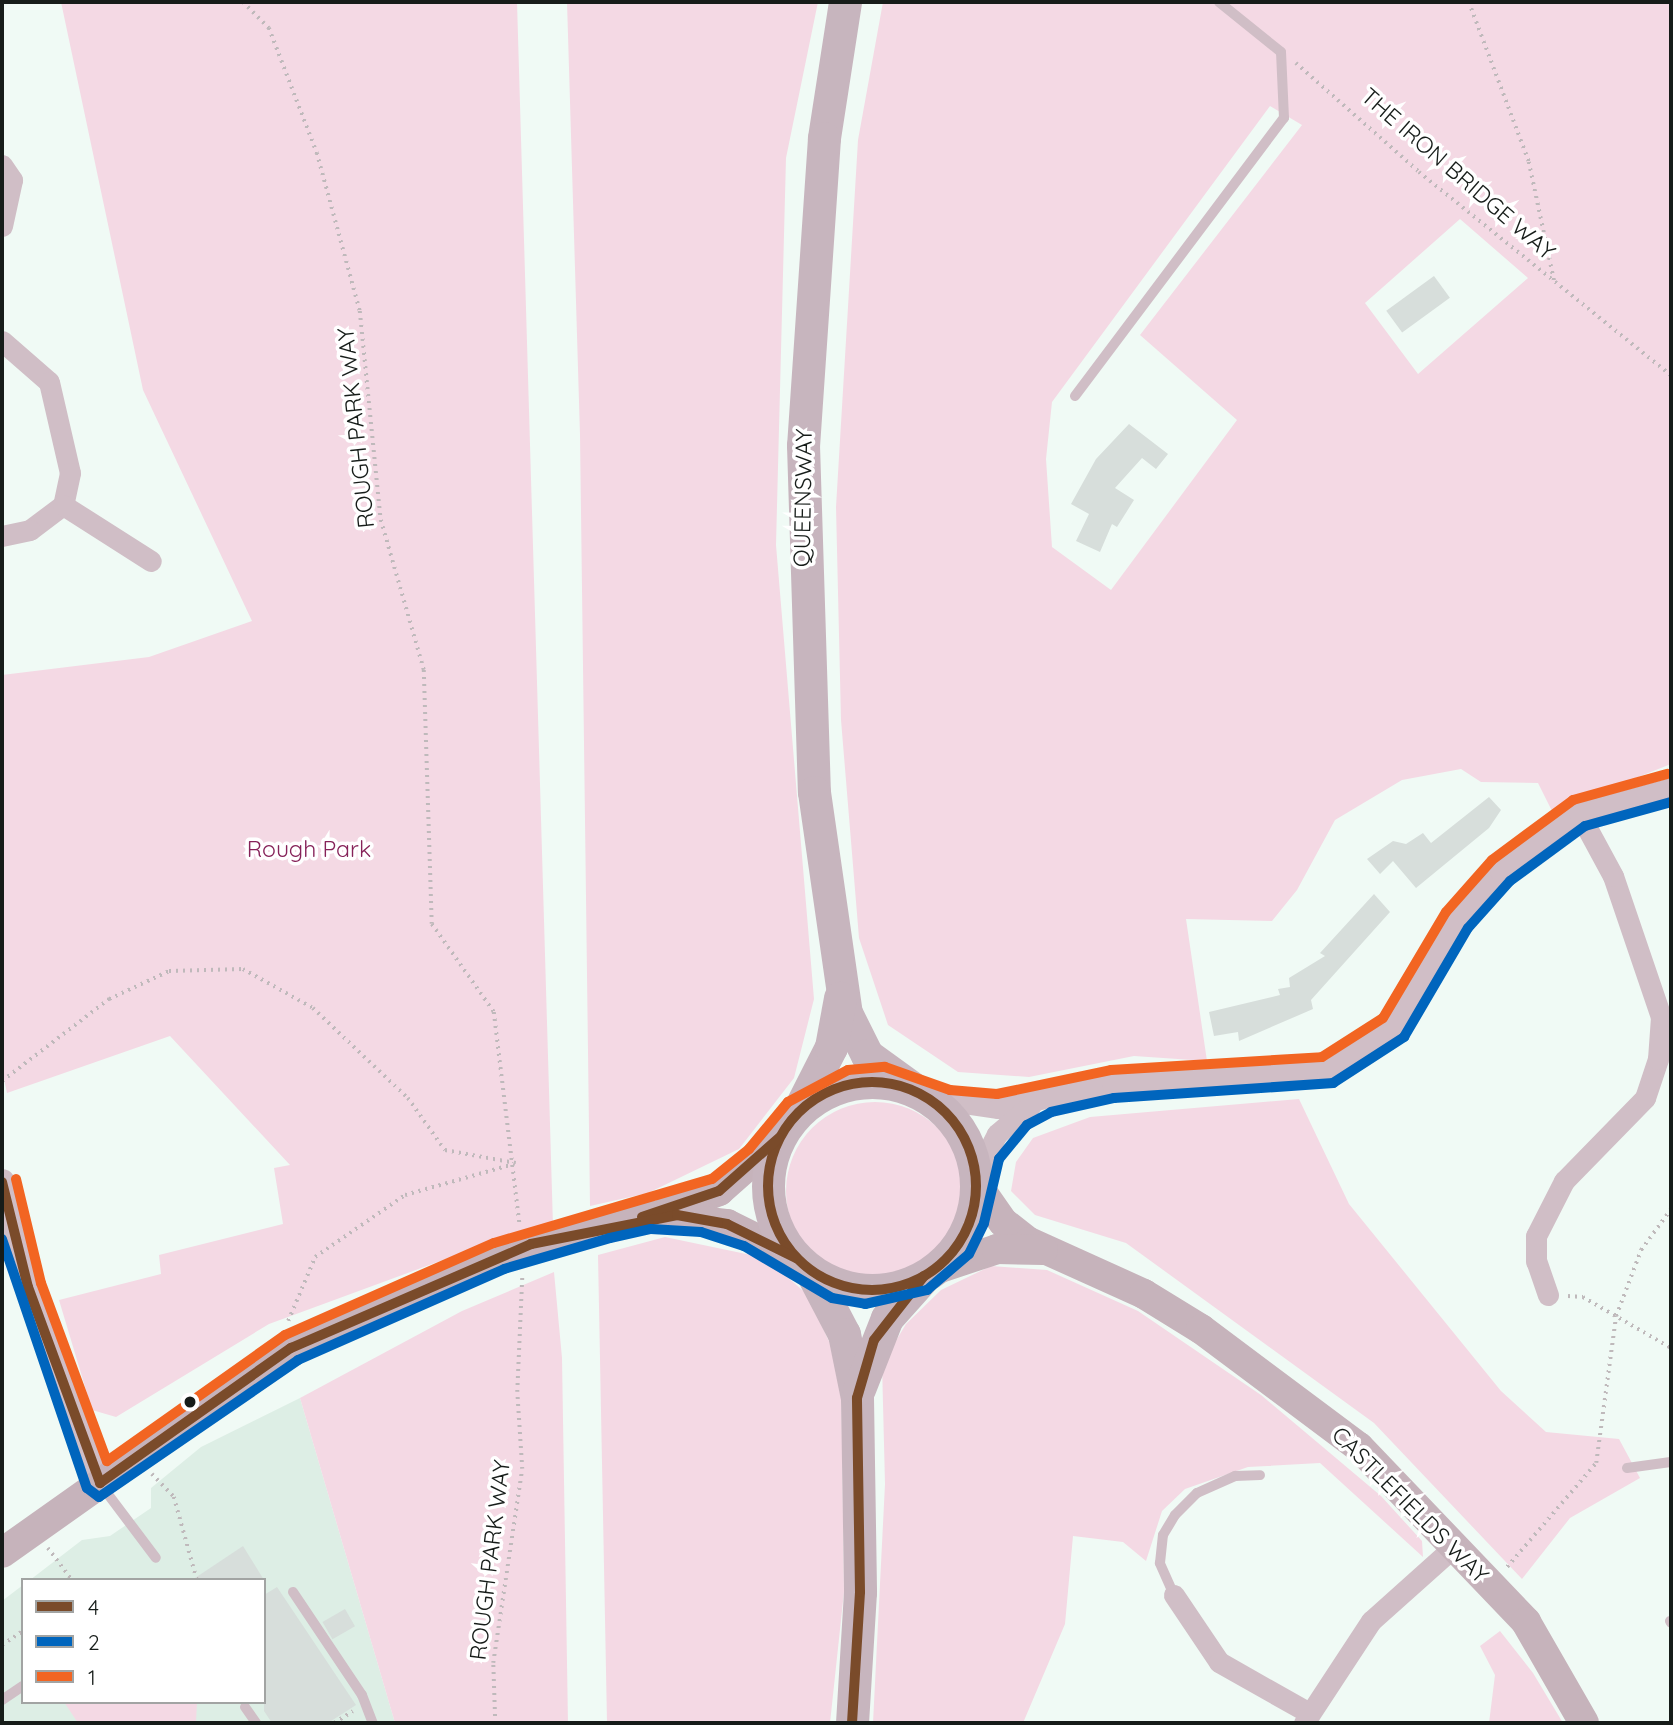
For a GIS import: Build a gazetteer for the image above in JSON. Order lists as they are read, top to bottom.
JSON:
{
  "streets": {
    "main road": ["QUEENSWAY", "CASTLEFIELDS WAY"],
    "path": ["THE IRON BRIDGE WAY", "ROUGH PARK WAY"]
  },
  "crossings": [
    ["QUEENSWAY", "CASTLEFIELDS WAY"]
  ],
  "parks": ["Rough Park"],
  "lines": ["transit line 1", "transit line 2", "transit line 4"],
  "legend": ["4", "2", "1"]
}
